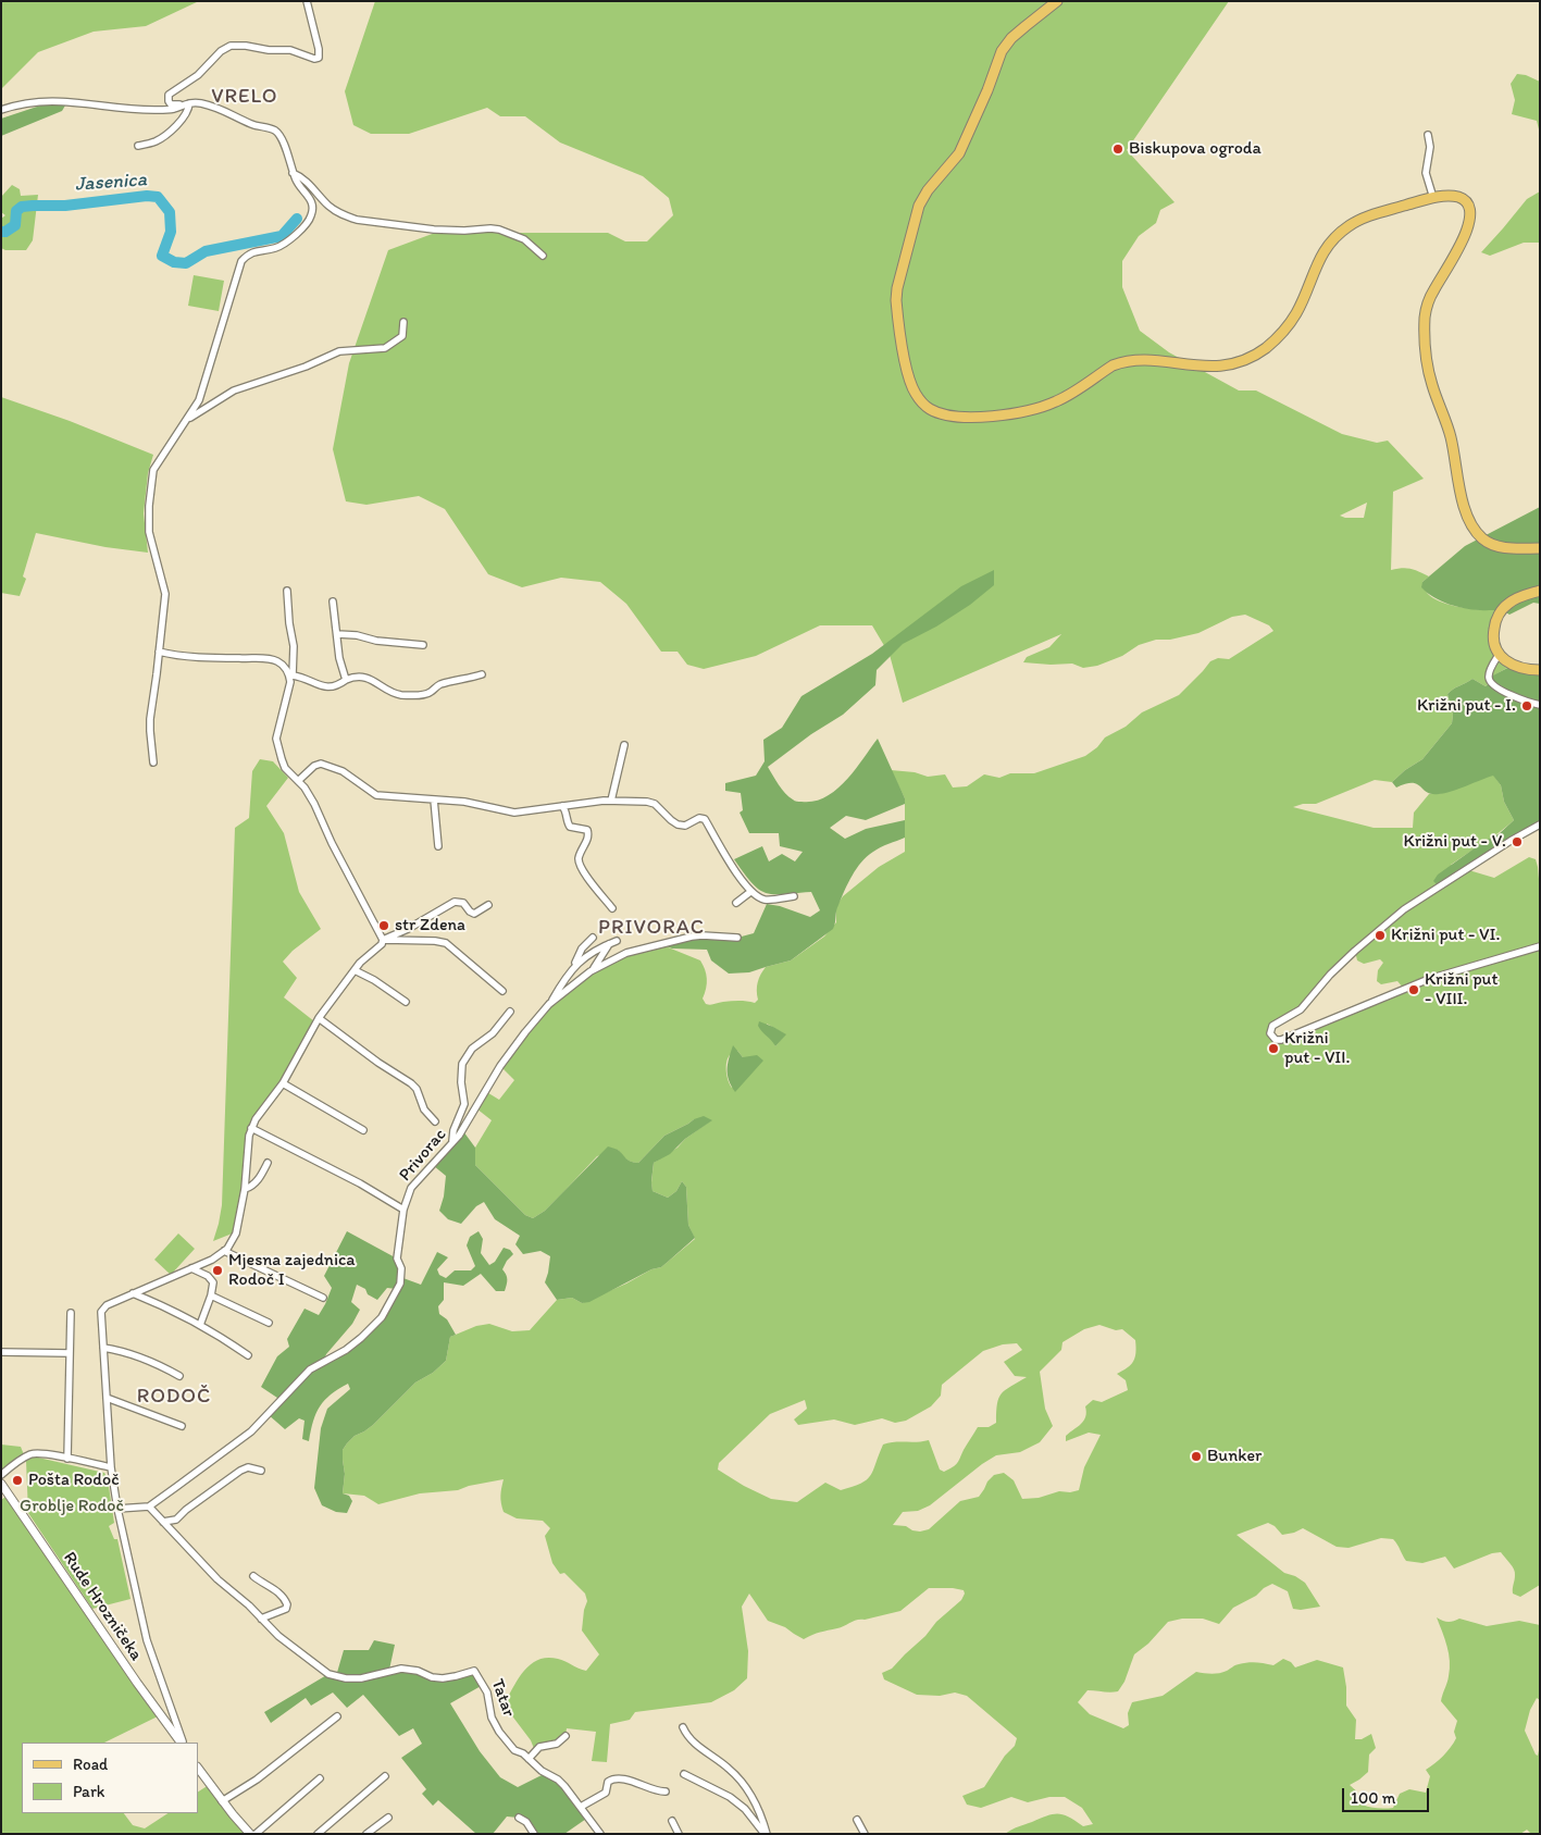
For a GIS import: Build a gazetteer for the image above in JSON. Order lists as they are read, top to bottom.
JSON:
{
  "streets": {
    "street": ["Privorac", "Rude Hrozničeka", "Tatar"]
  },
  "crossings": [
    ["Privorac", "Tatar"]
  ],
  "districts": ["VRELO", "PRIVORAC", "RODOČ"],
  "water": ["Jasenica"],
  "parks": ["Groblje Rodoč"],
  "places": [
    "Biskupova ogroda",
    "Križni put - I.",
    "Križni put - V.",
    "str Zdena",
    "Križni put - VI.",
    "Križni put - VIII.",
    "Križni put - VII.",
    "Mjesna zajednica Rodoč I",
    "Bunker",
    "Pošta Rodoč"
  ],
  "legend": ["Road", "Park"],
  "scale_bar": "100 m"
}
